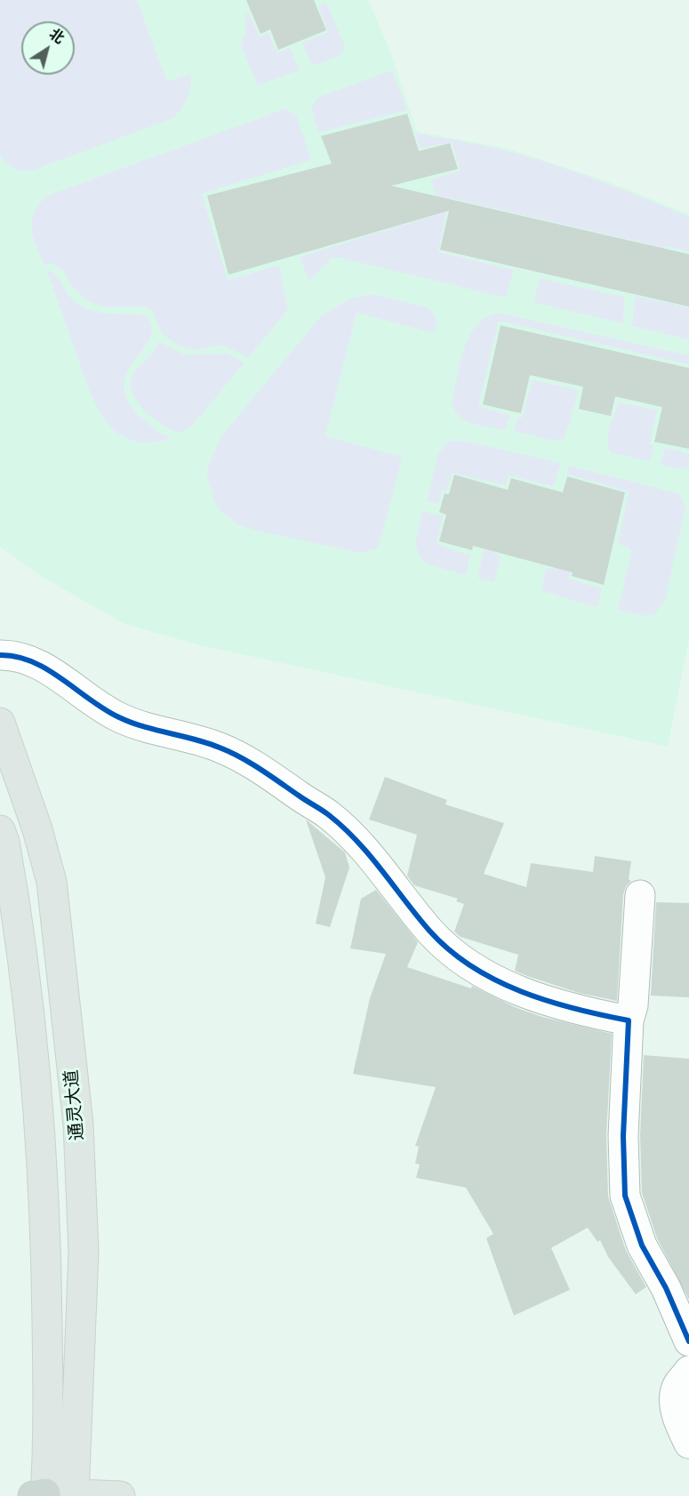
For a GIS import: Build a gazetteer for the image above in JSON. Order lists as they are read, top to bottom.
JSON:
{
  "streets": {
    "main road": ["通灵大道"]
  },
  "north": "top right"
}
